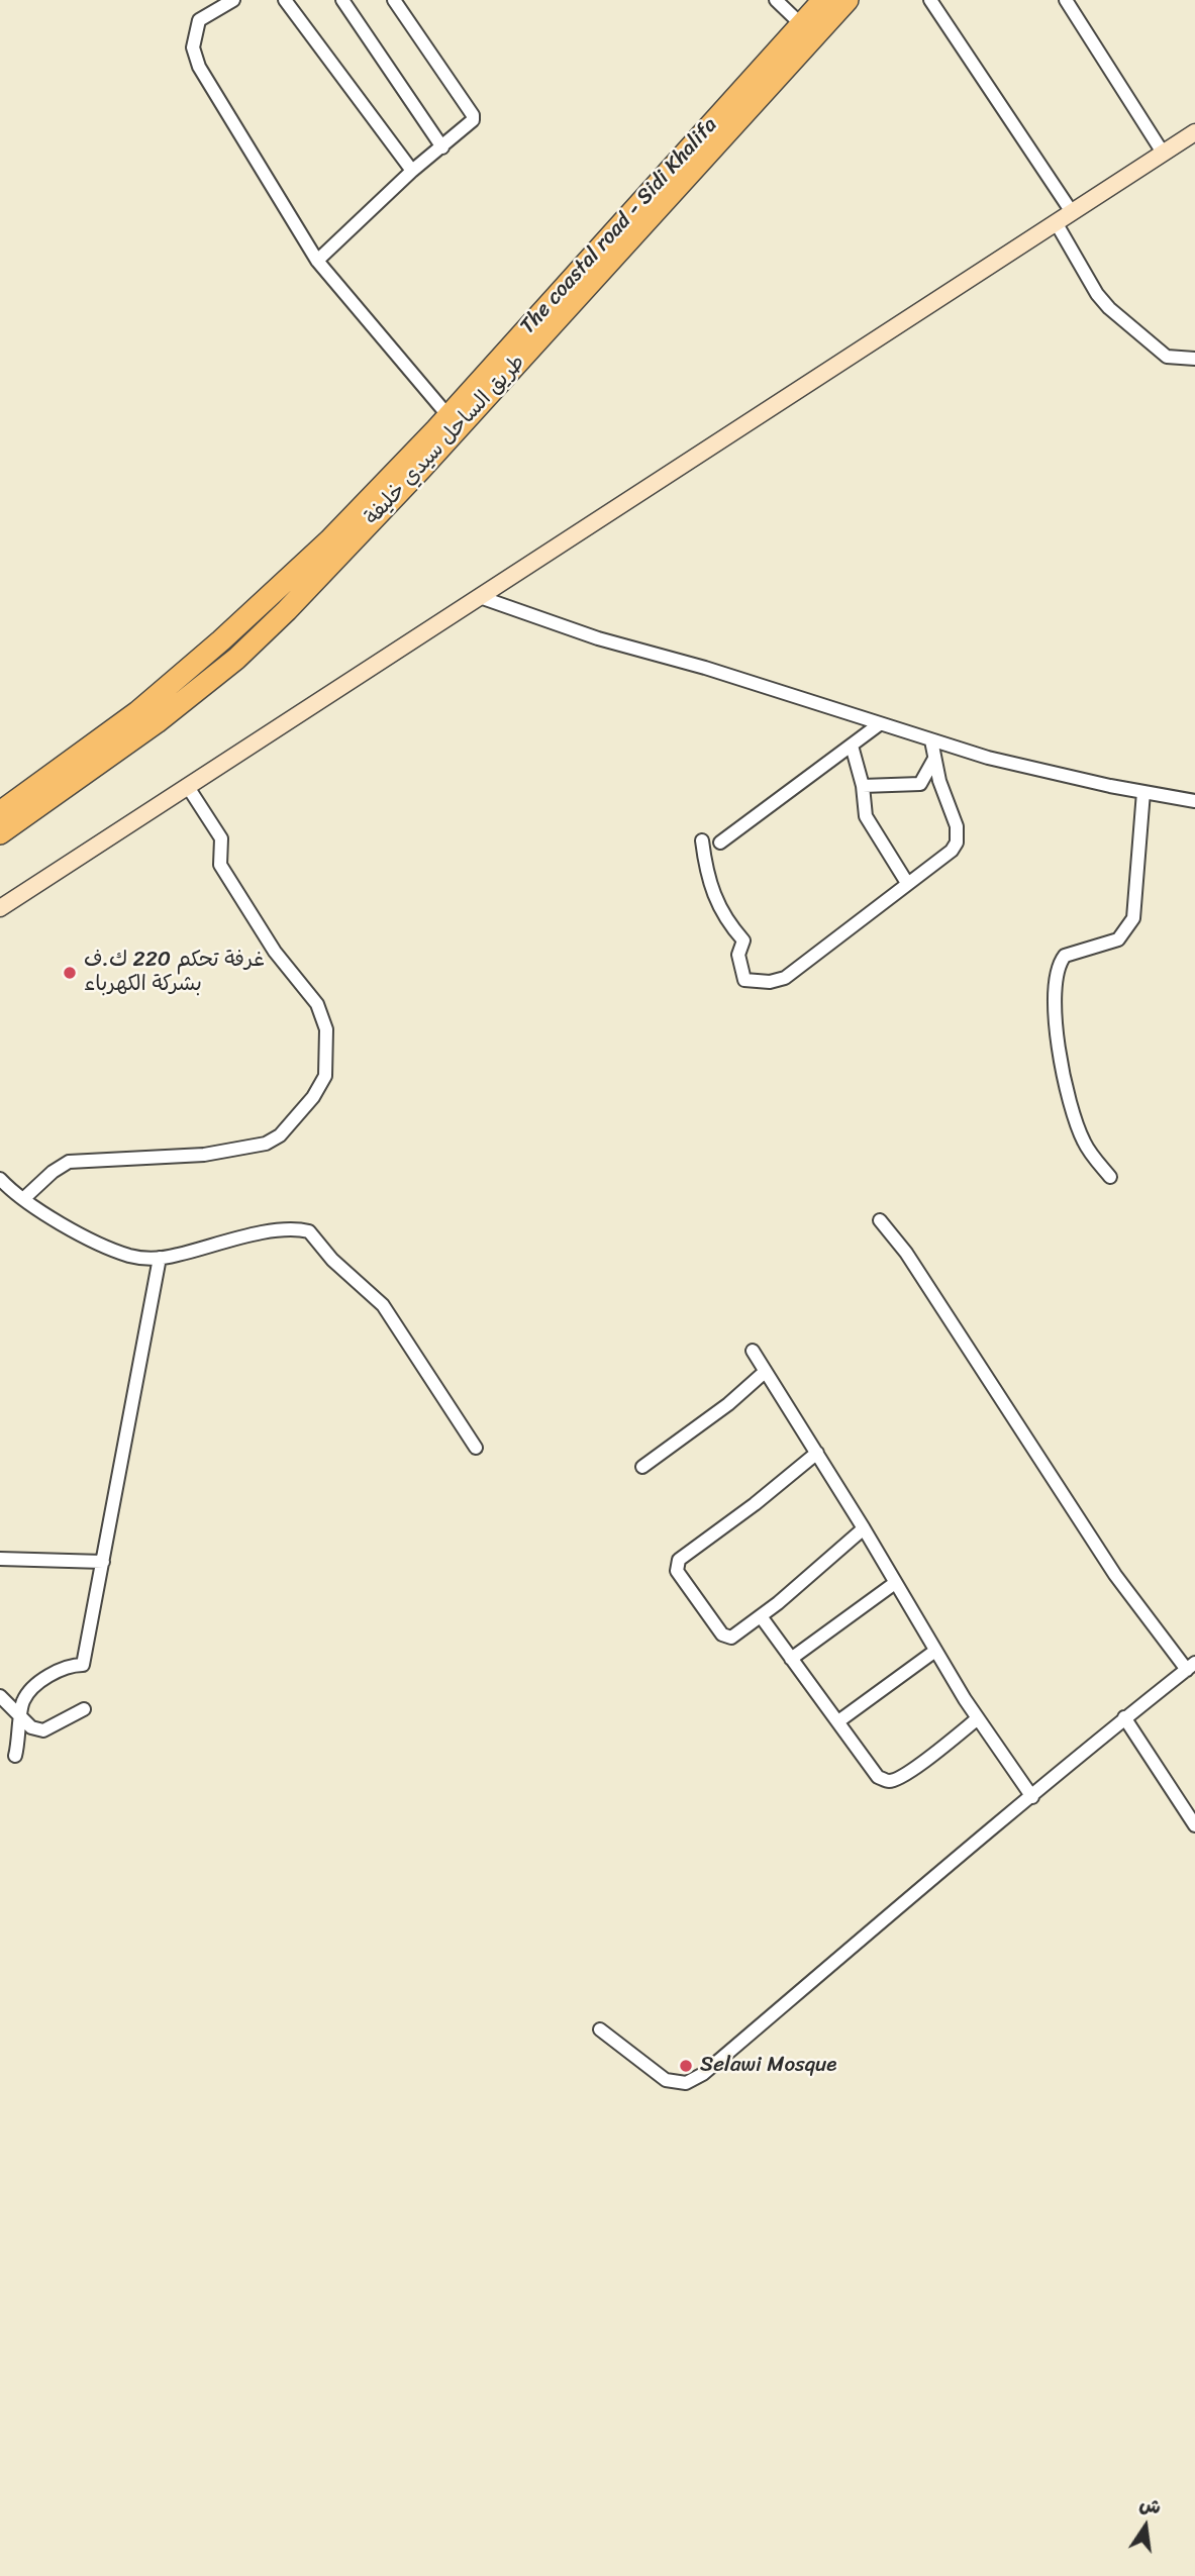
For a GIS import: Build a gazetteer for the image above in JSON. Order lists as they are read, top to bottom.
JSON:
{
  "streets": {
    "highway": ["The coastal road - Sidi Khalifa", "طريق الساحل سيدي خليفة"]
  },
  "places": ["غرفة تحكم 220 ك.ف بشركة الكهرباء", "Selawi Mosque"],
  "north": "top"
}
